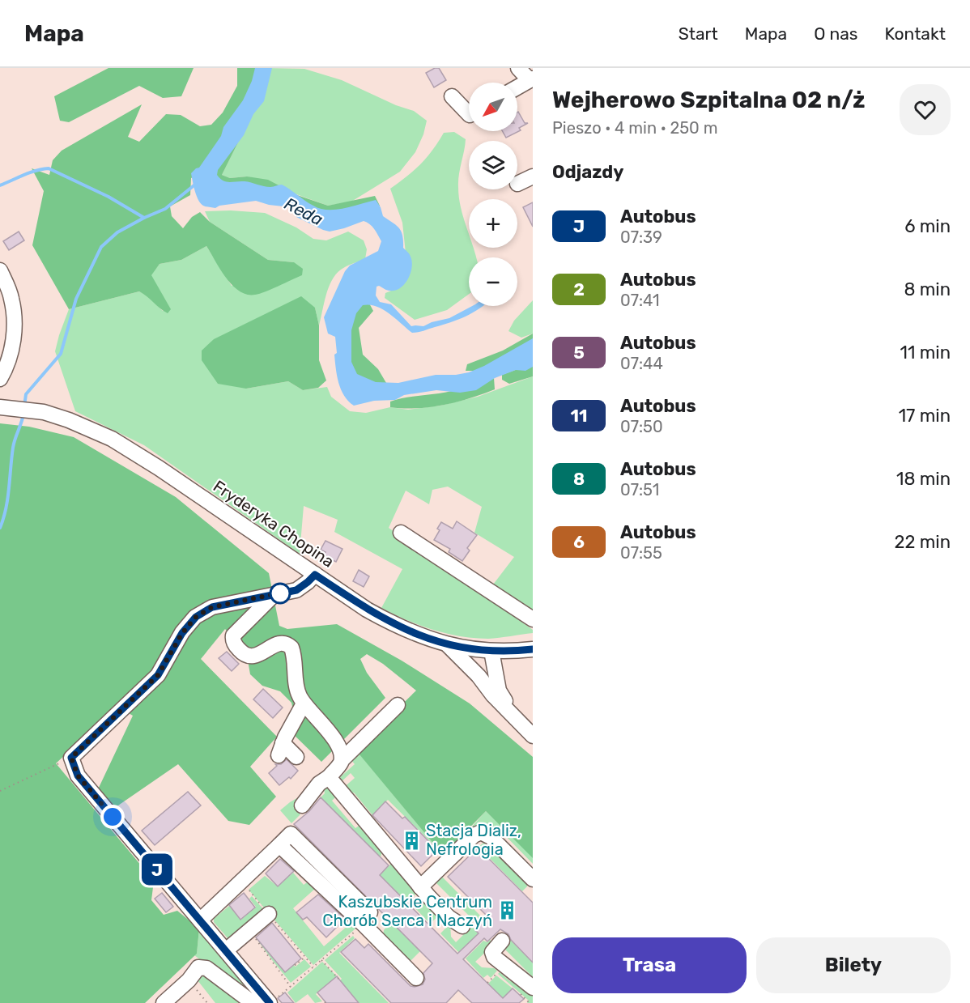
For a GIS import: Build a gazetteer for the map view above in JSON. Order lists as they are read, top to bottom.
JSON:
{
  "streets": {
    "street": ["Fryderyka Chopina"]
  },
  "water": ["Reda"],
  "places": {
    "building": ["Stacja Dializ, Nefrologia", "Kaszubskie Centrum Chorób Serca i Naczyń"]
  },
  "lines": ["bus line J"],
  "north": "bottom left",
  "page": {
    "header": "Mapa",
    "nav": [
      "Start",
      "Mapa",
      "O nas",
      "Kontakt"
    ],
    "on_map": "J",
    "heading": [
      ["Wejherowo Szpitalna 02 n/ż", "Pieszo · 4 min · 250 m"],
      "Odjazdy"
    ],
    "map_buttons": ["+", "−"],
    "list": [
      {
        "mark": "J",
        "name": "Autobus",
        "note": "07:39",
        "value": "6 min"
      },
      {
        "mark": "2",
        "name": "Autobus",
        "note": "07:41",
        "value": "8 min"
      },
      {
        "mark": "5",
        "name": "Autobus",
        "note": "07:44",
        "value": "11 min"
      },
      {
        "mark": "11",
        "name": "Autobus",
        "note": "07:50",
        "value": "17 min"
      },
      {
        "mark": "8",
        "name": "Autobus",
        "note": "07:51",
        "value": "18 min"
      },
      {
        "mark": "6",
        "name": "Autobus",
        "note": "07:55",
        "value": "22 min"
      }
    ],
    "buttons": ["Trasa", "Bilety"]
  }
}
